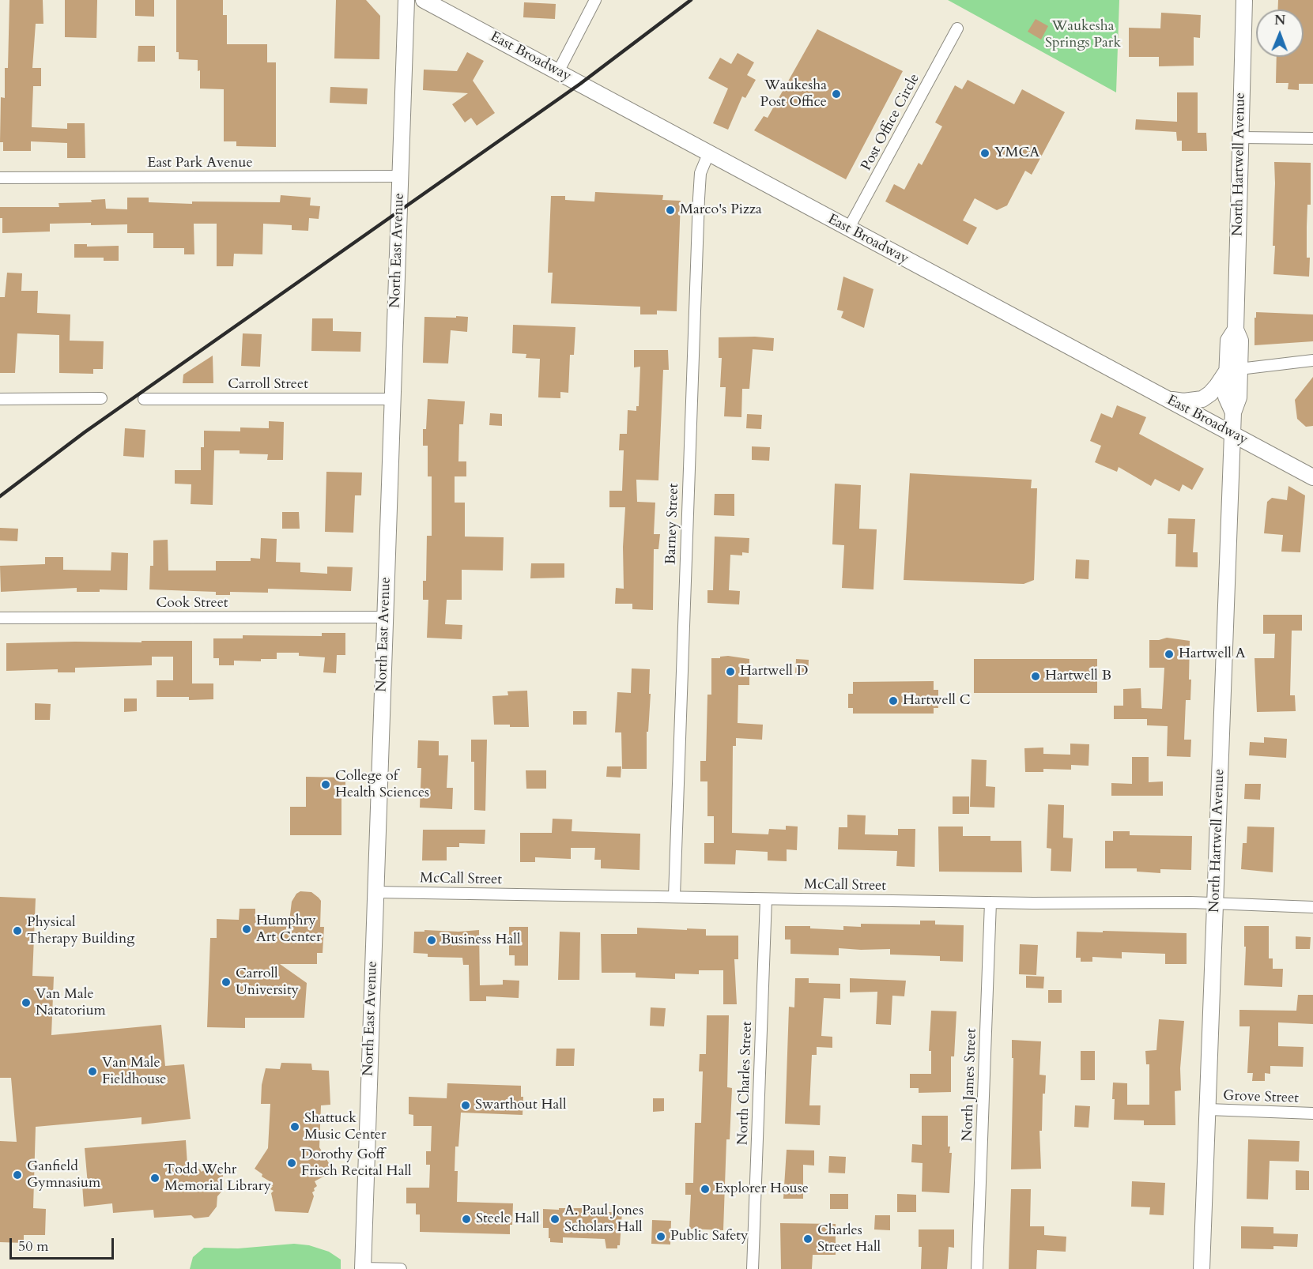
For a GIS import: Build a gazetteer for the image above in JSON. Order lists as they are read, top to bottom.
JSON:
{
  "streets": {
    "main road": ["East Broadway", "North Hartwell Avenue", "North East Avenue"],
    "street": [
      "Post Office Circle",
      "East Park Avenue",
      "Carroll Street",
      "Barney Street",
      "Cook Street",
      "McCall Street",
      "North Charles Street",
      "North James Street",
      "Grove Street"
    ]
  },
  "crossings": [
    ["East Broadway", "Post Office Circle"],
    ["East Broadway", "North Hartwell Avenue"],
    ["East Broadway", "Barney Street"],
    ["East Park Avenue", "North East Avenue"],
    ["North Hartwell Avenue", "McCall Street"],
    ["North Hartwell Avenue", "Grove Street"],
    ["North East Avenue", "Carroll Street"],
    ["North East Avenue", "Cook Street"],
    ["North East Avenue", "McCall Street"],
    ["Barney Street", "McCall Street"],
    ["McCall Street", "North Charles Street"],
    ["McCall Street", "North James Street"]
  ],
  "parks": ["Waukesha Springs Park"],
  "places": [
    "Waukesha Post Office",
    "YMCA",
    "Marco's Pizza",
    "Hartwell A",
    "Hartwell D",
    "Hartwell B",
    "Hartwell C",
    "College of Health Sciences",
    "Humphry Art Center",
    "Physical Therapy Building",
    "Business Hall",
    "Carroll University",
    "Van Male Natatorium",
    "Van Male Fieldhouse",
    "Swarthout Hall",
    "Shattuck Music Center",
    "Dorothy Goff Frisch Recital Hall",
    "Ganfield Gymnasium",
    "Todd Wehr Memorial Library",
    "Explorer House",
    "Steele Hall",
    "A. Paul Jones Scholars Hall",
    "Public Safety",
    "Charles Street Hall"
  ],
  "scale_bar": "50 m",
  "north": "top"
}
